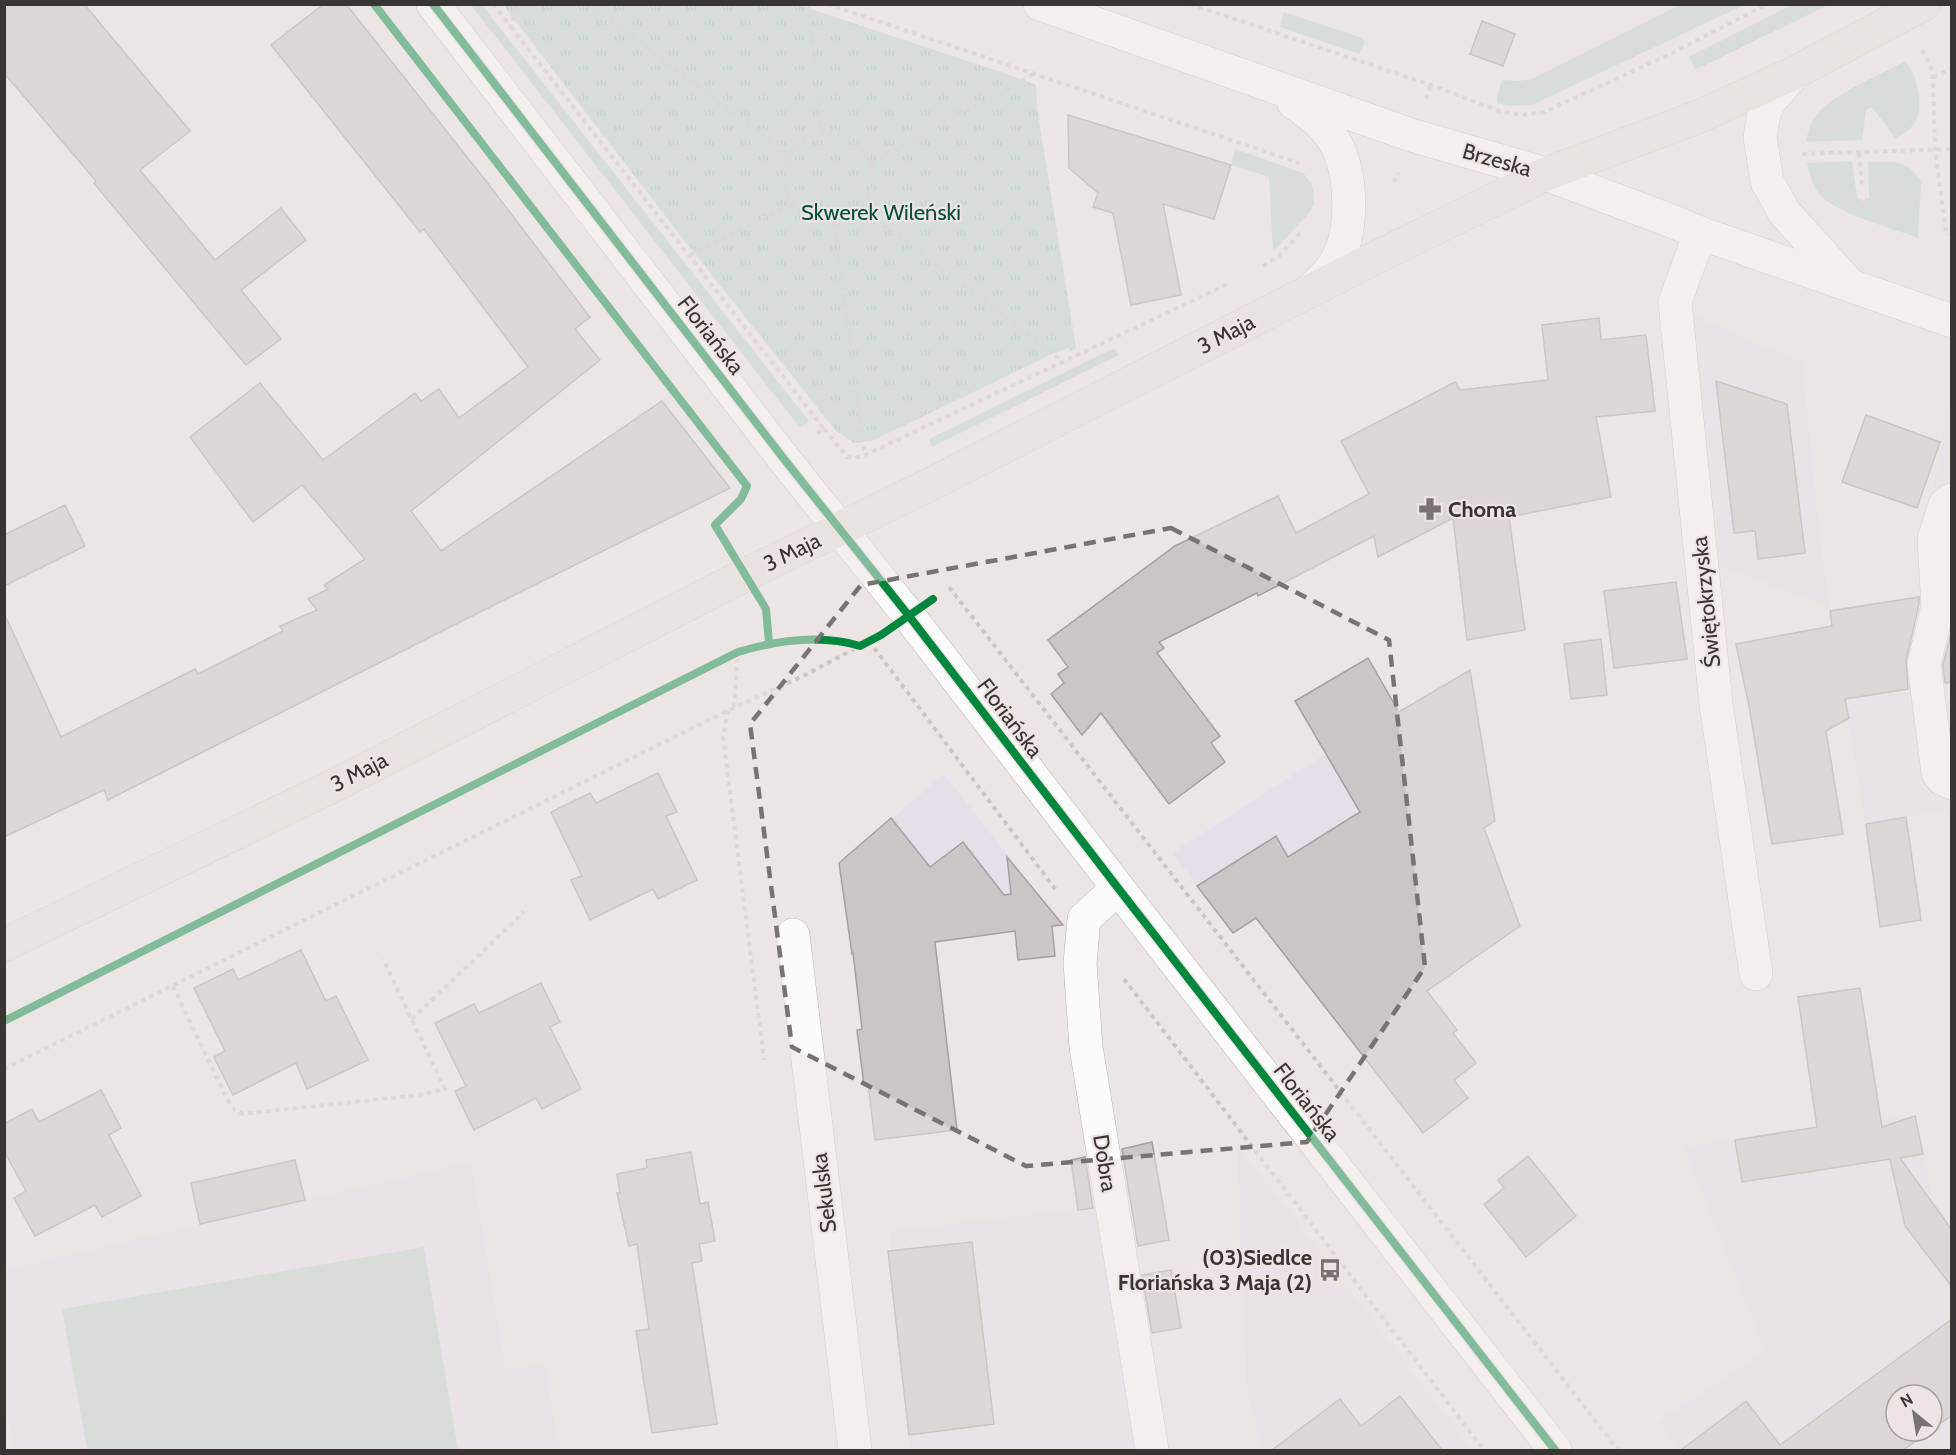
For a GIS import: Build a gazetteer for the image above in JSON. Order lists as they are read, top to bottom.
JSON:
{
  "streets": {
    "main road": ["3 Maja"],
    "street": [
      "Brzeska",
      "Floriańska",
      "Świętokrzyska",
      "Dobra",
      "Sekulska"
    ]
  },
  "crossings": [
    ["Brzeska", "3 Maja"],
    ["Brzeska", "Świętokrzyska"],
    ["3 Maja", "Floriańska"]
  ],
  "parks": ["Skwerek Wileński"],
  "places": {
    "pharmacy": ["Choma"],
    "bus stop": ["(03)Siedlce Floriańska 3 Maja (2)"]
  },
  "north": "top left"
}
